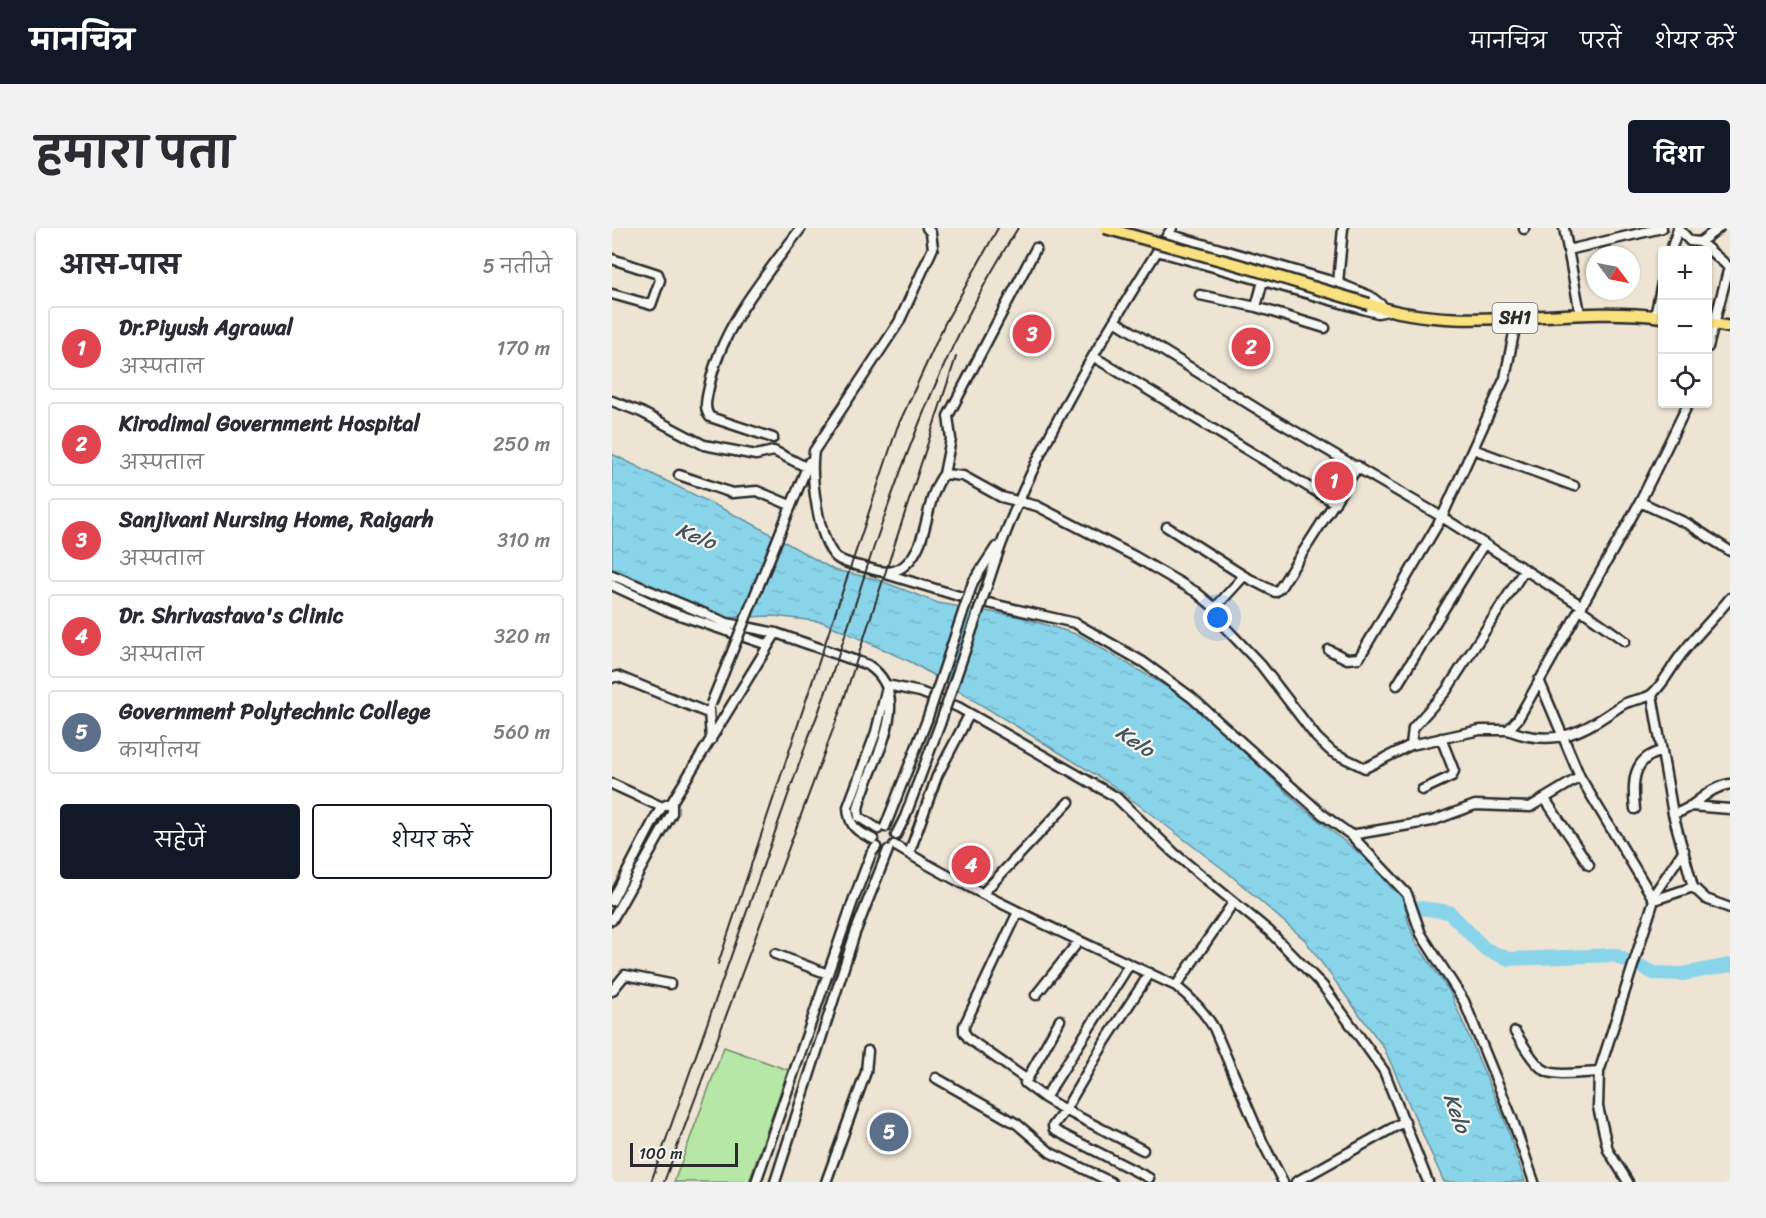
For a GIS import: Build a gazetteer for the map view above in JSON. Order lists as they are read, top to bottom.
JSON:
{
  "streets": {
    "main road": ["SH1"]
  },
  "water": ["Kelo"],
  "scale_bar": "100 m",
  "north": "bottom right",
  "page": {
    "header": "मानचित्र",
    "nav": ["मानचित्र", "परतें", "शेयर करें"],
    "title": "हमारा पता",
    "buttons": [
      "दिशा",
      ["सहेजें", "शेयर करें"]
    ],
    "heading": ["आस-पास", "5 नतीजे"],
    "map_buttons": ["+", "−"],
    "list": [
      {
        "mark": "1",
        "name": "Dr.Piyush Agrawal",
        "note": "अस्पताल",
        "value": "170 m"
      },
      {
        "mark": "2",
        "name": "Kirodimal Government Hospital",
        "note": "अस्पताल",
        "value": "250 m"
      },
      {
        "mark": "3",
        "name": "Sanjivani Nursing Home, Raigarh",
        "note": "अस्पताल",
        "value": "310 m"
      },
      {
        "mark": "4",
        "name": "Dr. Shrivastava's Clinic",
        "note": "अस्पताल",
        "value": "320 m"
      },
      {
        "mark": "5",
        "name": "Government Polytechnic College",
        "note": "कार्यालय",
        "value": "560 m"
      }
    ],
    "pins": [
      "3",
      "2",
      "1",
      "4",
      "5"
    ],
    "scale": "100 m"
  }
}
